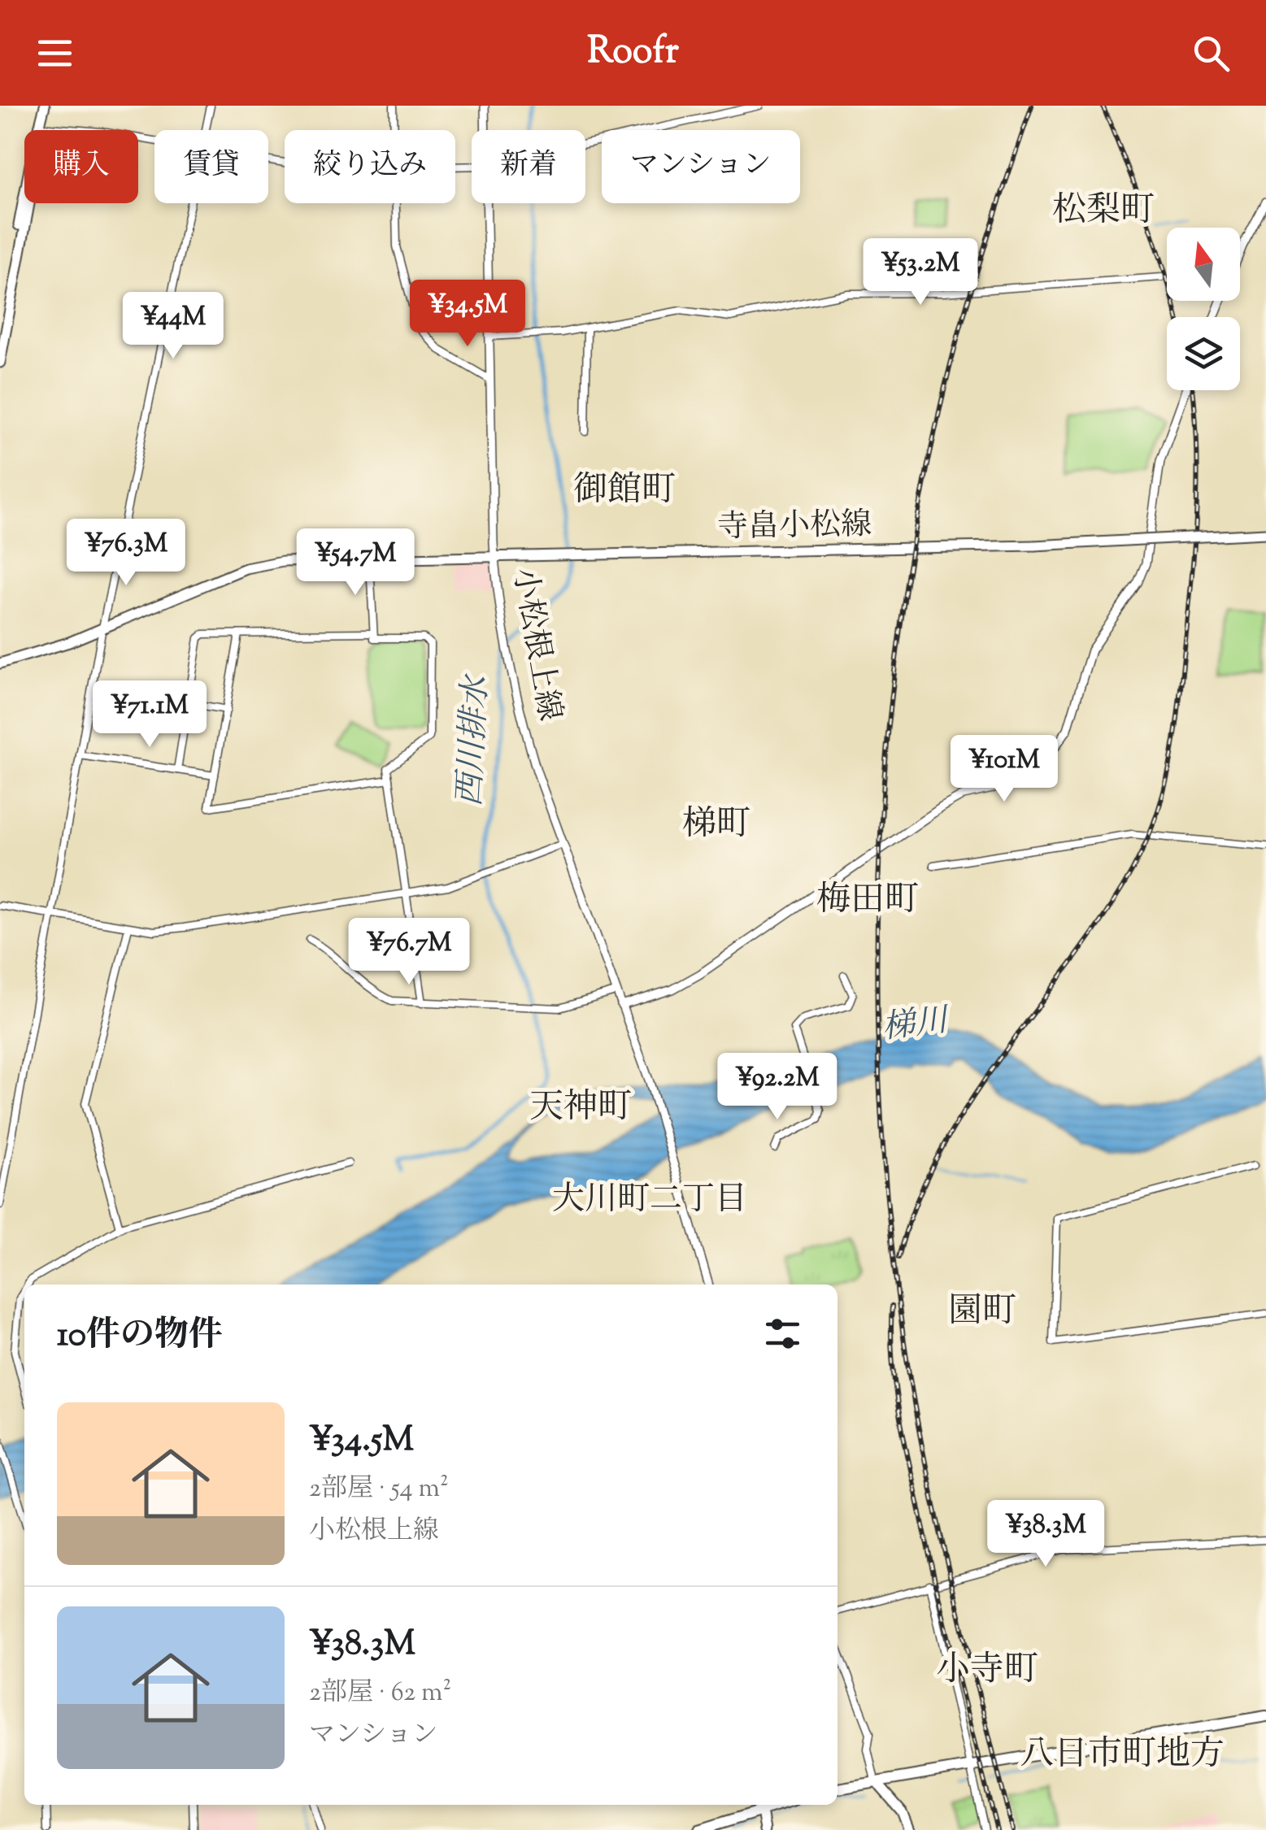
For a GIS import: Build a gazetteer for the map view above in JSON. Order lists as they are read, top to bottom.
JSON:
{
  "streets": {
    "main road": ["寺畠小松線", "小松根上線"]
  },
  "crossings": [
    ["寺畠小松線", "小松根上線"]
  ],
  "districts": [
    "松梨町",
    "御館町",
    "梯町",
    "梅田町",
    "天神町",
    "大川町二丁目",
    "園町",
    "小寺町",
    "八日市町地方"
  ],
  "water": ["西川排水", "梯川"],
  "north": "top",
  "page": {
    "header": "Roofr",
    "chip": [
      "購入",
      "賃貸",
      "絞り込み",
      "新着",
      "マンション"
    ],
    "price": [
      "¥53.2M",
      "¥34.5M",
      "¥44M",
      "¥76.3M",
      "¥54.7M",
      "¥71.1M",
      "¥101M",
      "¥76.7M",
      "¥92.2M",
      "¥38.3M"
    ],
    "heading": "10件の物件",
    "list": [
      {
        "name": "¥34.5M",
        "note": "2部屋 · 54 m² · 小松根上線"
      },
      {
        "name": "¥38.3M",
        "note": "2部屋 · 62 m² · マンション"
      }
    ]
  }
}
